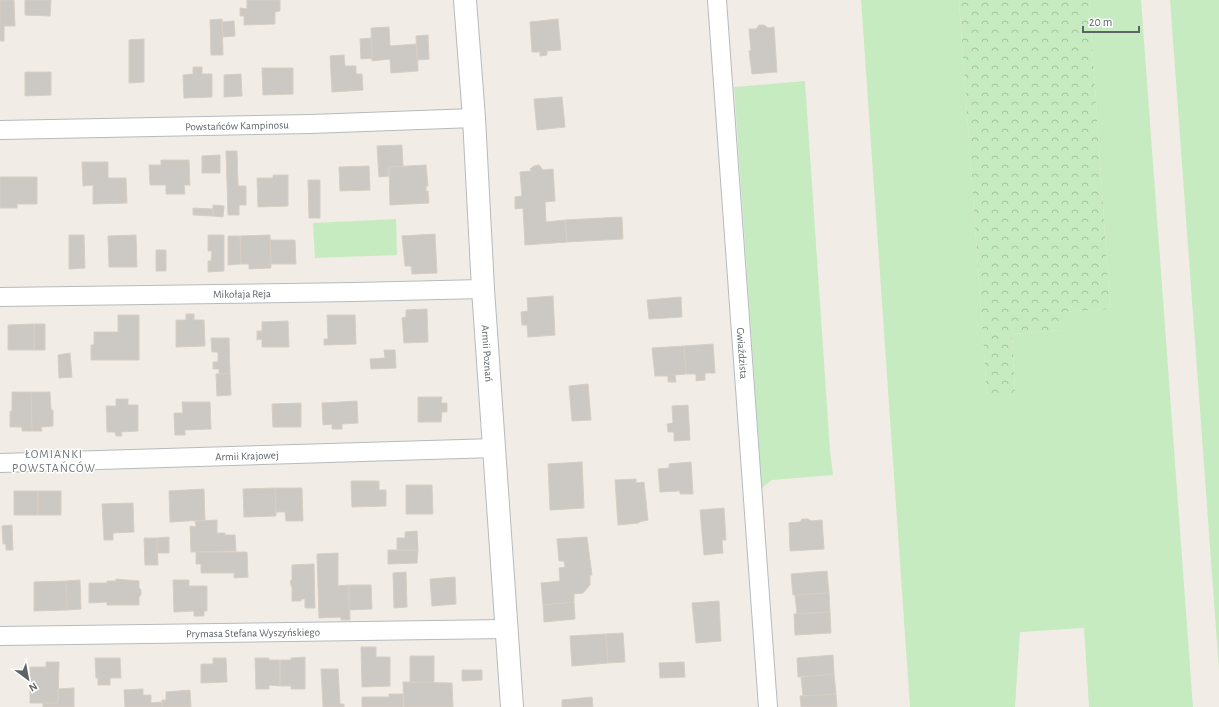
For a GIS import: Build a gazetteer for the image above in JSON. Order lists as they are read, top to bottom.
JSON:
{
  "streets": {
    "street": [
      "Powstańców Kampinosu",
      "Mikołaja Reja",
      "Armii Poznań",
      "Gwiaździsta",
      "Armii Krajowej",
      "Prymasa Stefana Wyszyńskiego"
    ]
  },
  "crossings": [
    ["Powstańców Kampinosu", "Armii Poznań"],
    ["Mikołaja Reja", "Armii Poznań"],
    ["Armii Poznań", "Armii Krajowej"],
    ["Armii Poznań", "Prymasa Stefana Wyszyńskiego"]
  ],
  "districts": ["ŁOMIANKI POWSTAŃCÓW"],
  "scale_bar": "20 m",
  "north": "bottom right"
}
